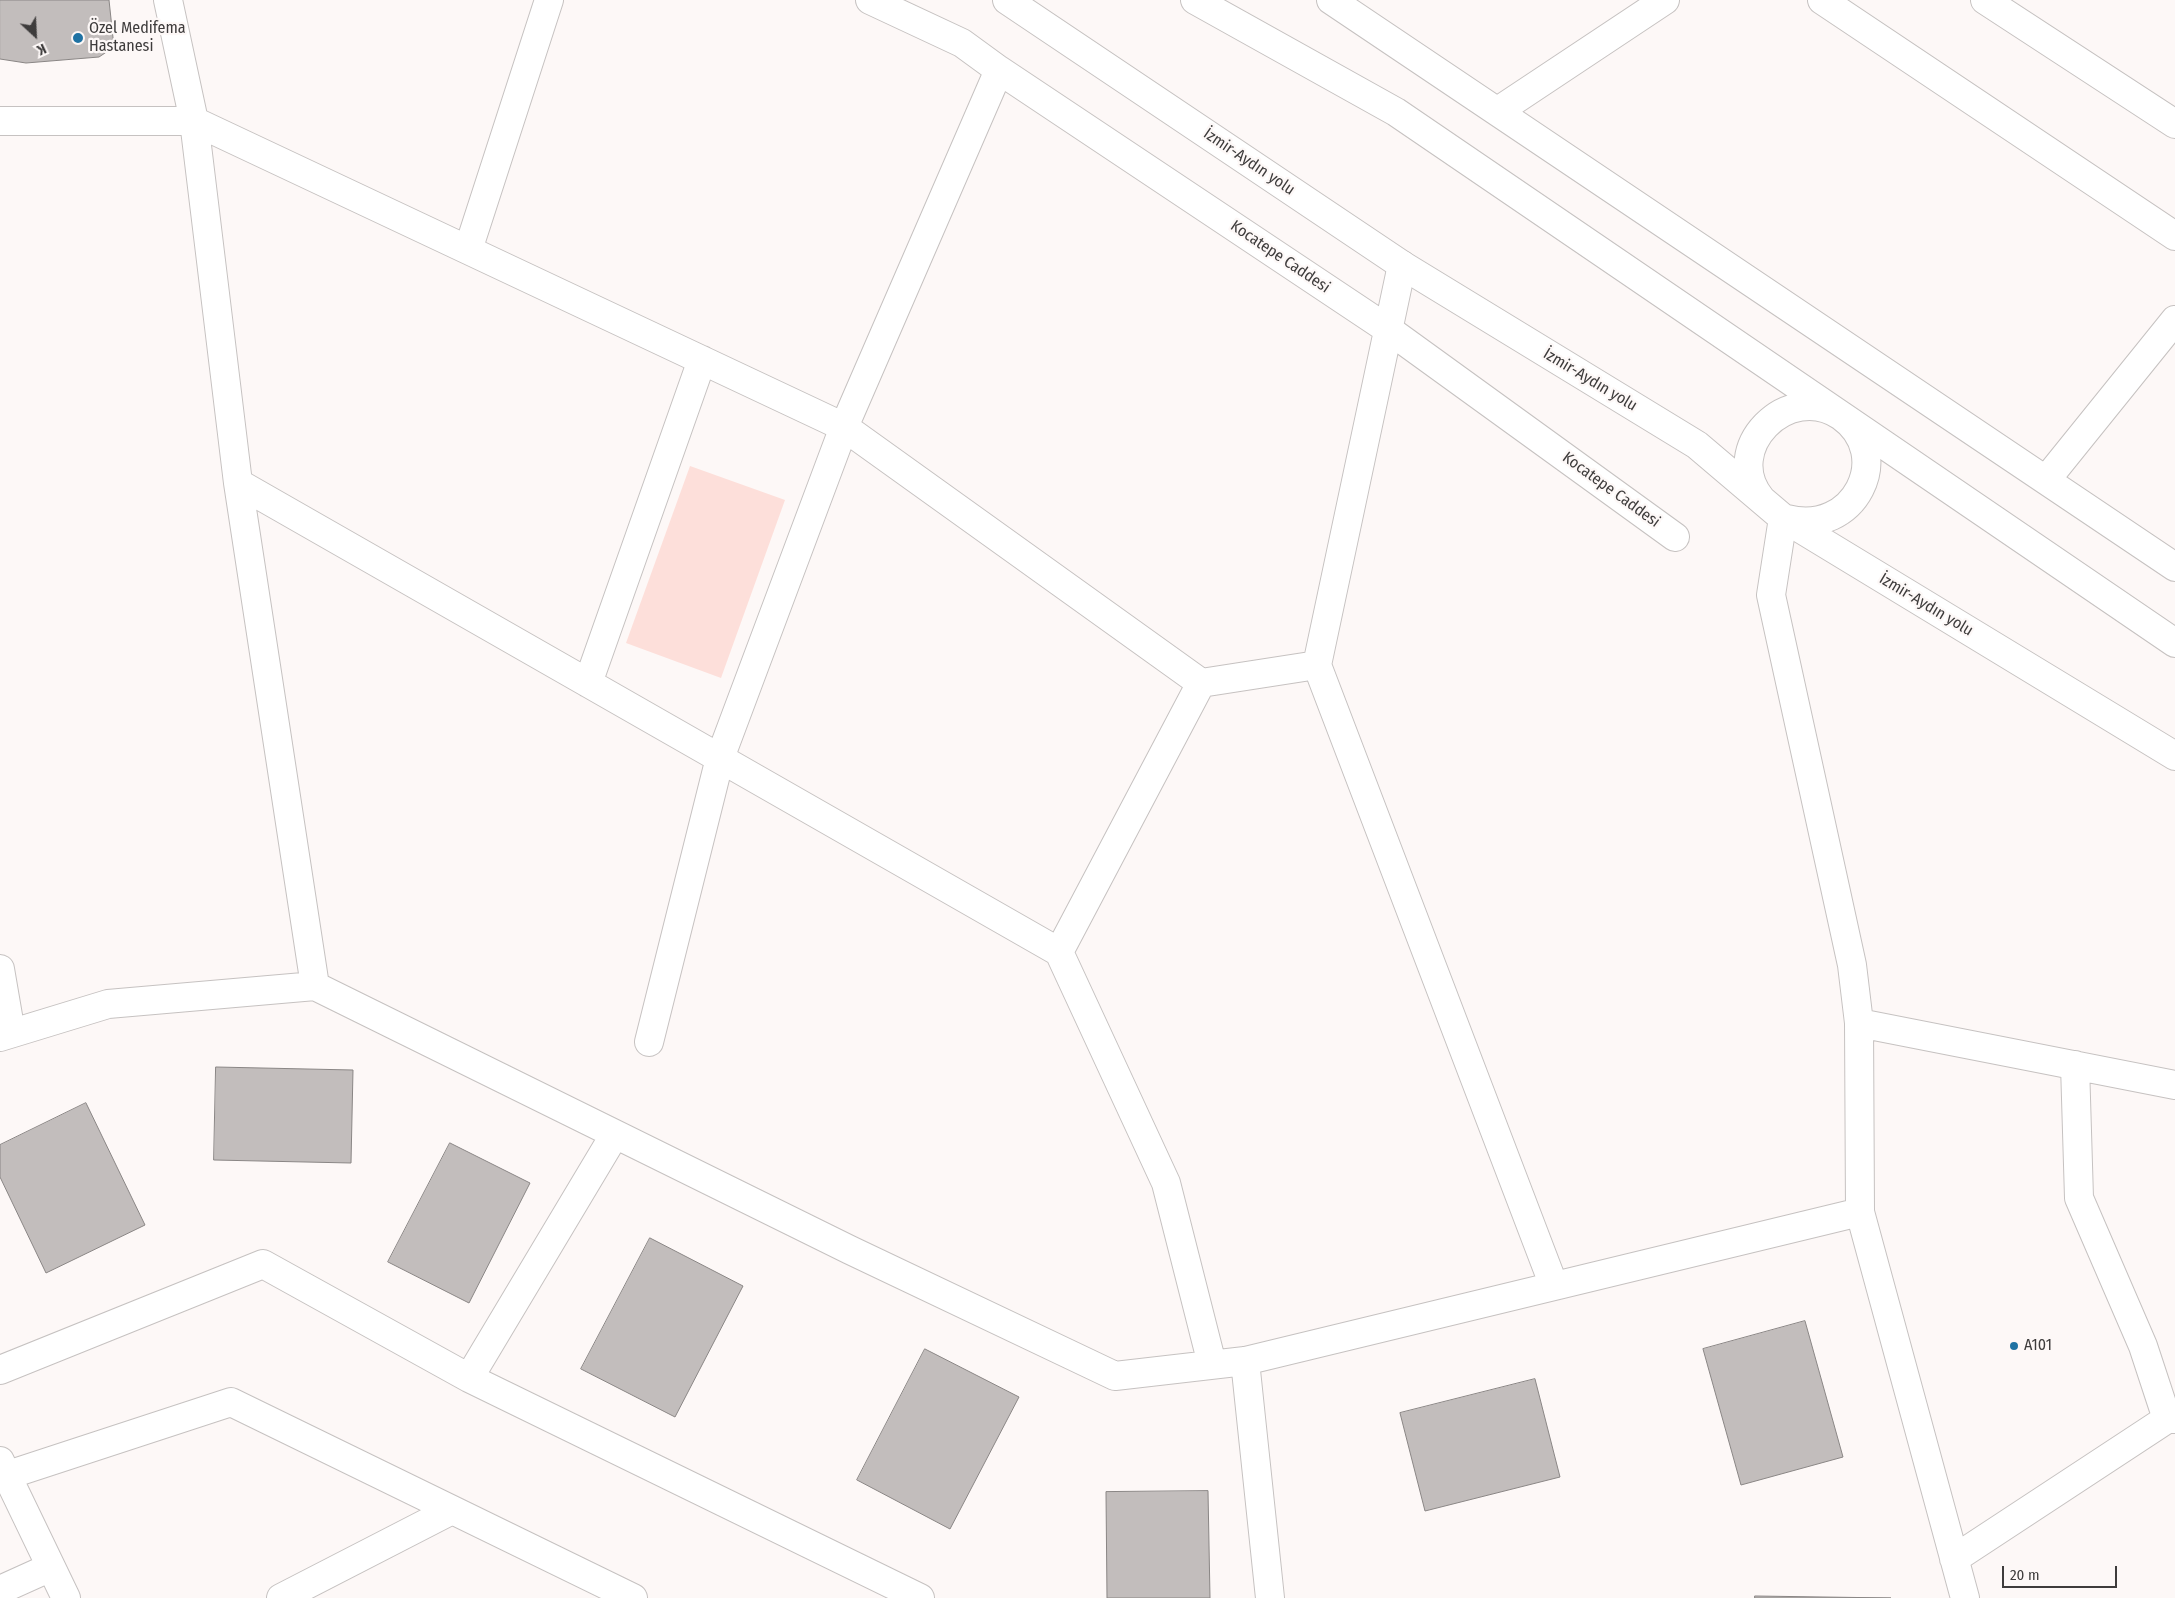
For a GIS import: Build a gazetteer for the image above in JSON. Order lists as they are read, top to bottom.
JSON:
{
  "streets": {
    "main road": ["İzmir-Aydın yolu", "Kocatepe Caddesi"]
  },
  "places": ["Özel Medifema Hastanesi", "A101"],
  "scale_bar": "20 m",
  "north": "bottom right"
}
